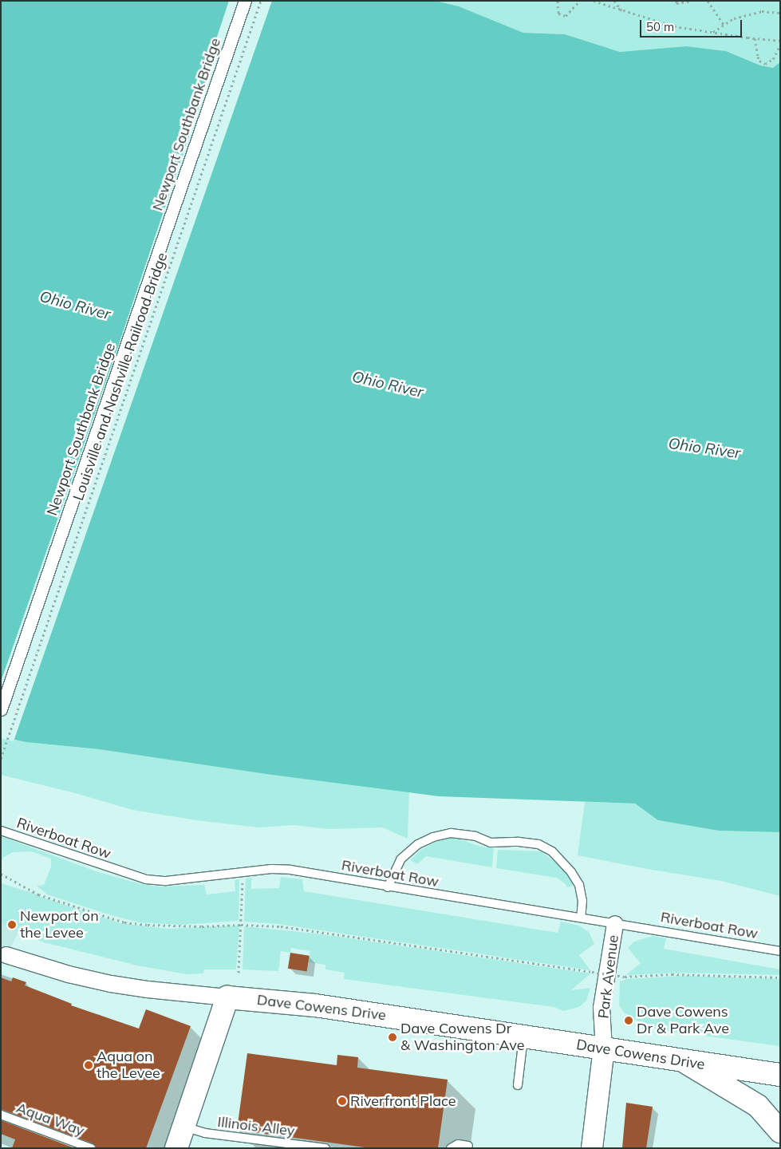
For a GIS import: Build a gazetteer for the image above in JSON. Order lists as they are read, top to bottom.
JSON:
{
  "streets": {
    "main road": ["Dave Cowens Drive"],
    "street": ["Newport Southbank Bridge", "Park Avenue"],
    "lane": ["Riverboat Row", "Aqua Way", "Illinois Alley"],
    "path": ["Louisville and Nashville Railroad Bridge"]
  },
  "crossings": [
    ["Riverboat Row", "Park Avenue"],
    ["Park Avenue", "Dave Cowens Drive"]
  ],
  "water": ["Ohio River"],
  "places": [
    "Newport on the Levee",
    "Dave Cowens Dr & Park Ave",
    "Dave Cowens Dr & Washington Ave",
    "Aqua on the Levee",
    "Riverfront Place"
  ],
  "scale_bar": "50 m"
}
